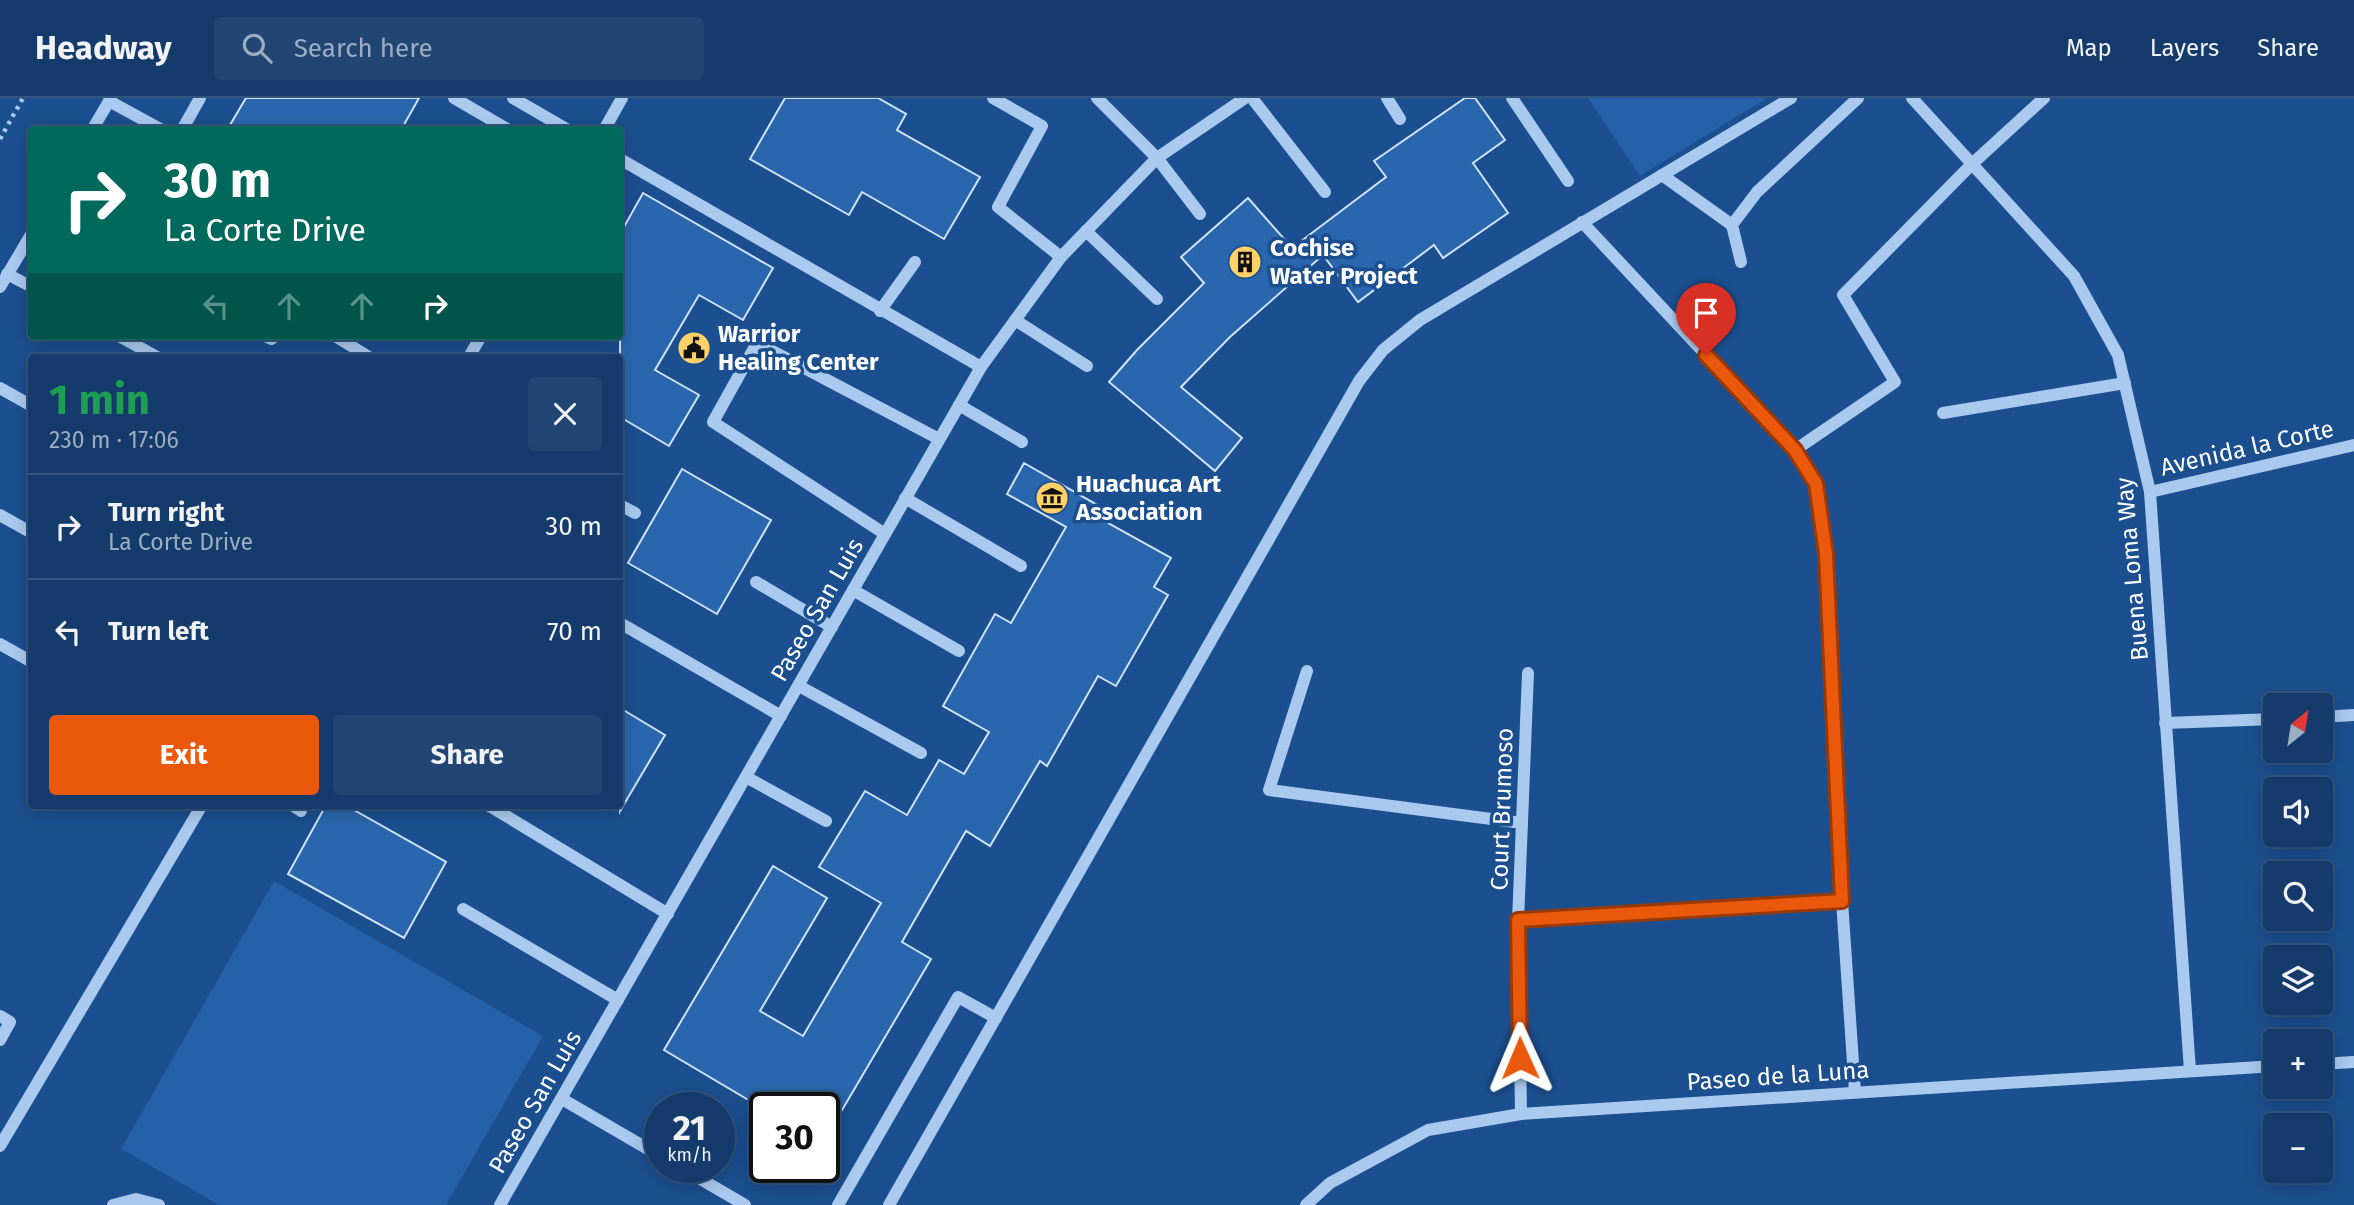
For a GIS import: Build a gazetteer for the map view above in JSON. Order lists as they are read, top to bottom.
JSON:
{
  "streets": {
    "street": [
      "Avenida la Corte",
      "Buena Loma Way",
      "Paseo San Luis",
      "Court Brumoso",
      "Paseo de la Luna"
    ]
  },
  "crossings": [
    ["Avenida la Corte", "Buena Loma Way"],
    ["Buena Loma Way", "Paseo de la Luna"],
    ["Court Brumoso", "Paseo de la Luna"]
  ],
  "places": {
    "building": ["Cochise Water Project"],
    "public building": ["Warrior Healing Center"],
    "museum": ["Huachuca Art Association"]
  },
  "north": "top right",
  "page": {
    "header": "Headway",
    "search": "Search here",
    "nav": ["Map", "Layers", "Share"],
    "turn": ["30 m", "La Corte Drive"],
    "heading": ["1 min", "230 m · 17:06"],
    "list": [
      {
        "name": "Turn right",
        "note": "La Corte Drive",
        "value": "30 m"
      },
      {
        "name": "Turn left",
        "value": "70 m"
      }
    ],
    "map_buttons": ["+", "−"],
    "buttons": ["Exit", "Share"],
    "speed": "21 km/h",
    "limit": "30"
  }
}
